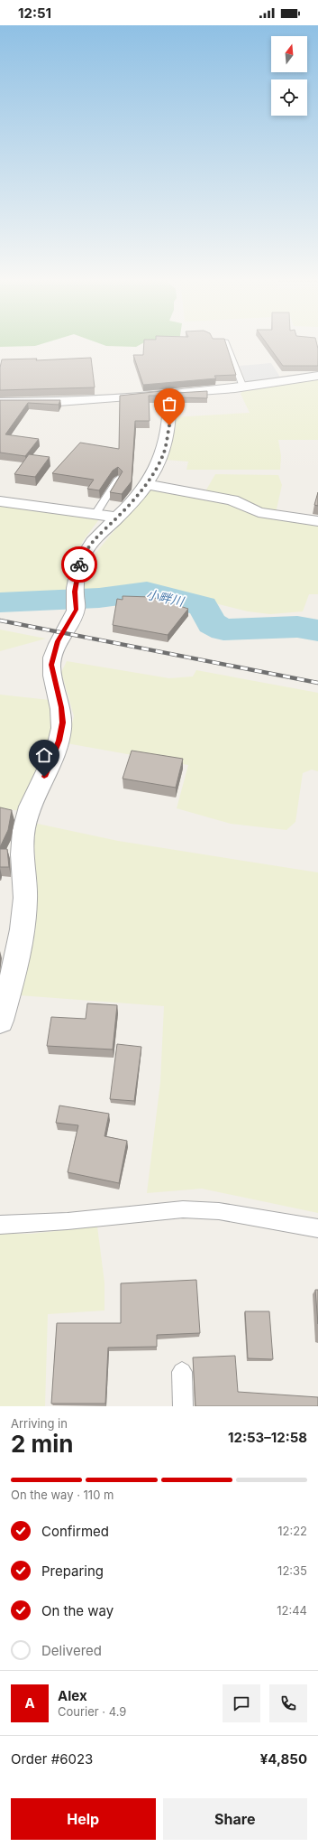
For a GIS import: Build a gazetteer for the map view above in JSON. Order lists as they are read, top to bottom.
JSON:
{
  "water": ["小畔川"],
  "north": "top",
  "page": {
    "status": "12:51",
    "heading": ["2 min", "Arriving in", "12:53–12:58"],
    "panel": [
      "Alex",
      "Courier · 4.9",
      "Order #6023",
      "¥4,850"
    ],
    "bar": "On the way · 110 m",
    "list": [
      ["Confirmed", "12:22"],
      ["Preparing", "12:35"],
      ["On the way", "12:44"],
      "Delivered"
    ],
    "round": "A",
    "buttons": ["Help", "Share"]
  }
}
